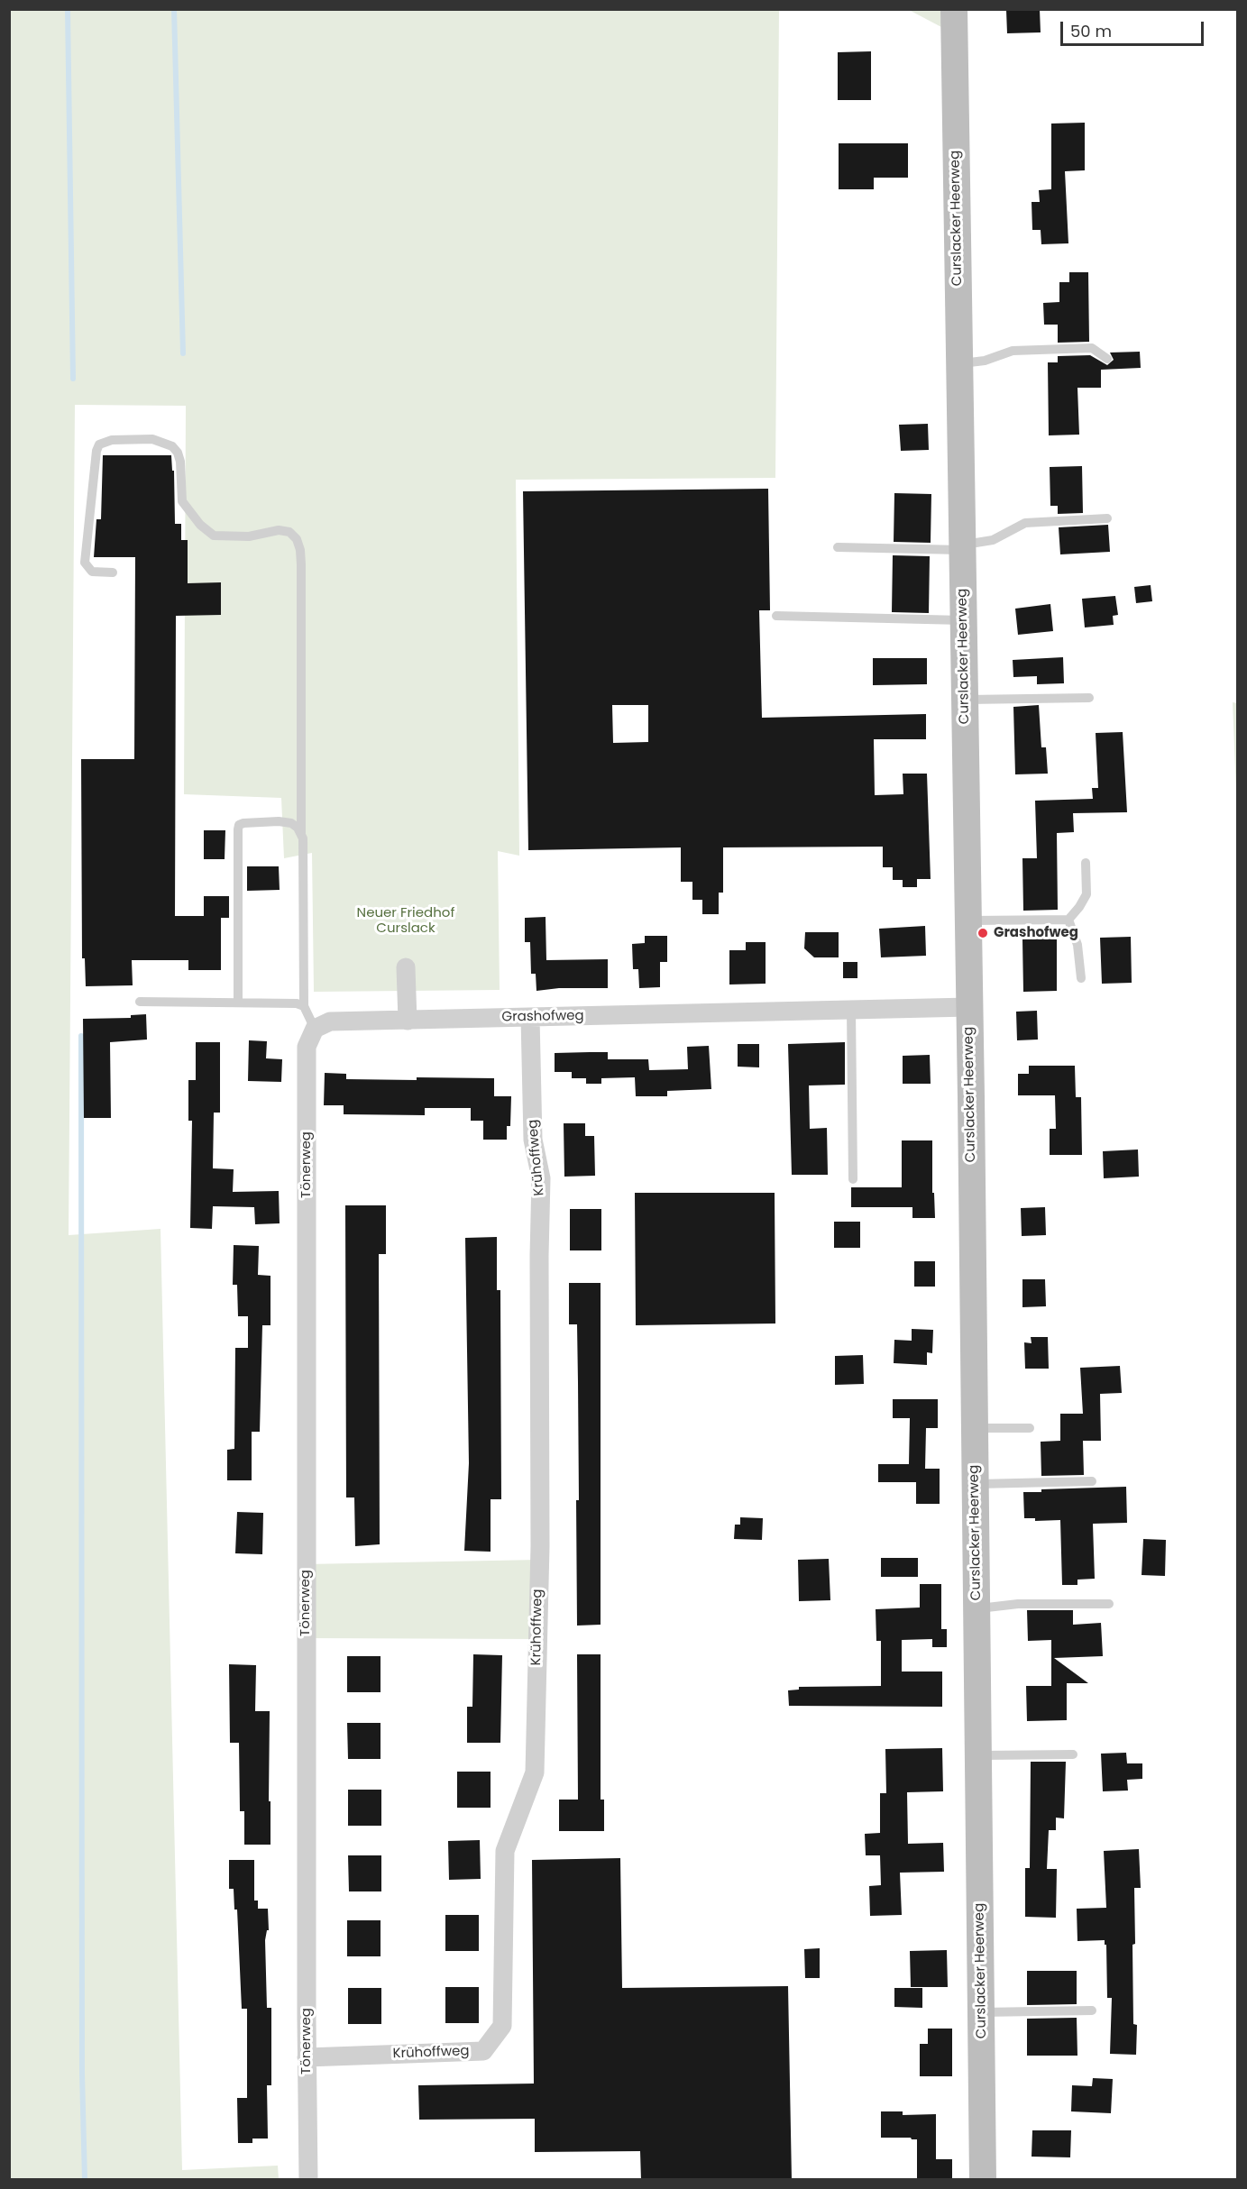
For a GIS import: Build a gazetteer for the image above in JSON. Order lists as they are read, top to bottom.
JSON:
{
  "streets": {
    "main road": ["Curslacker Heerweg"],
    "street": ["Grashofweg", "Krühoffweg", "Tönerweg"]
  },
  "crossings": [
    ["Curslacker Heerweg", "Grashofweg"],
    ["Grashofweg", "Krühoffweg"],
    ["Grashofweg", "Tönerweg"],
    ["Krühoffweg", "Tönerweg"]
  ],
  "parks": ["Neuer Friedhof Curslack"],
  "places": ["Grashofweg"],
  "scale_bar": "50 m"
}
